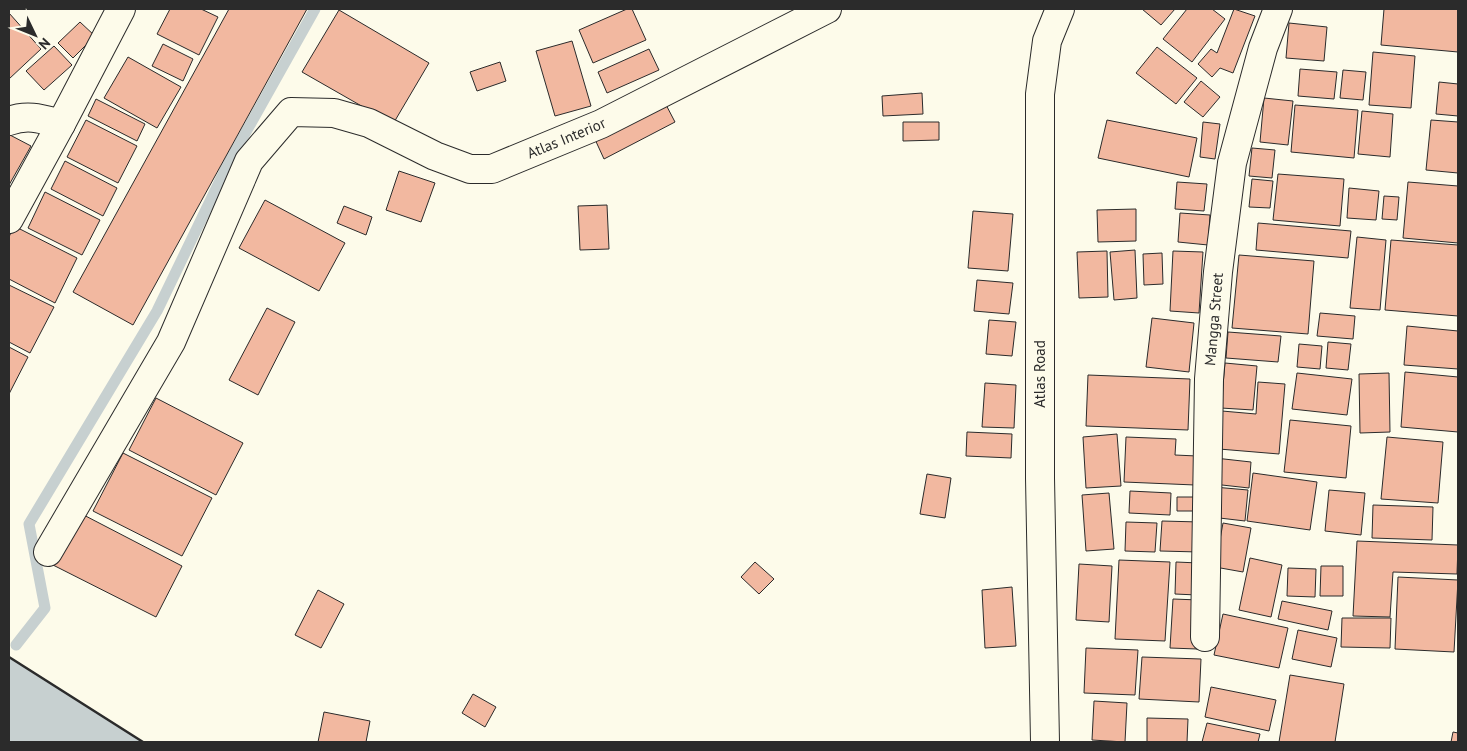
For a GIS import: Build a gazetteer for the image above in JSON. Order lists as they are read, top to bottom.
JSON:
{
  "streets": {
    "street": ["Atlas Interior", "Mangga Street", "Atlas Road"]
  },
  "north": "bottom right"
}
